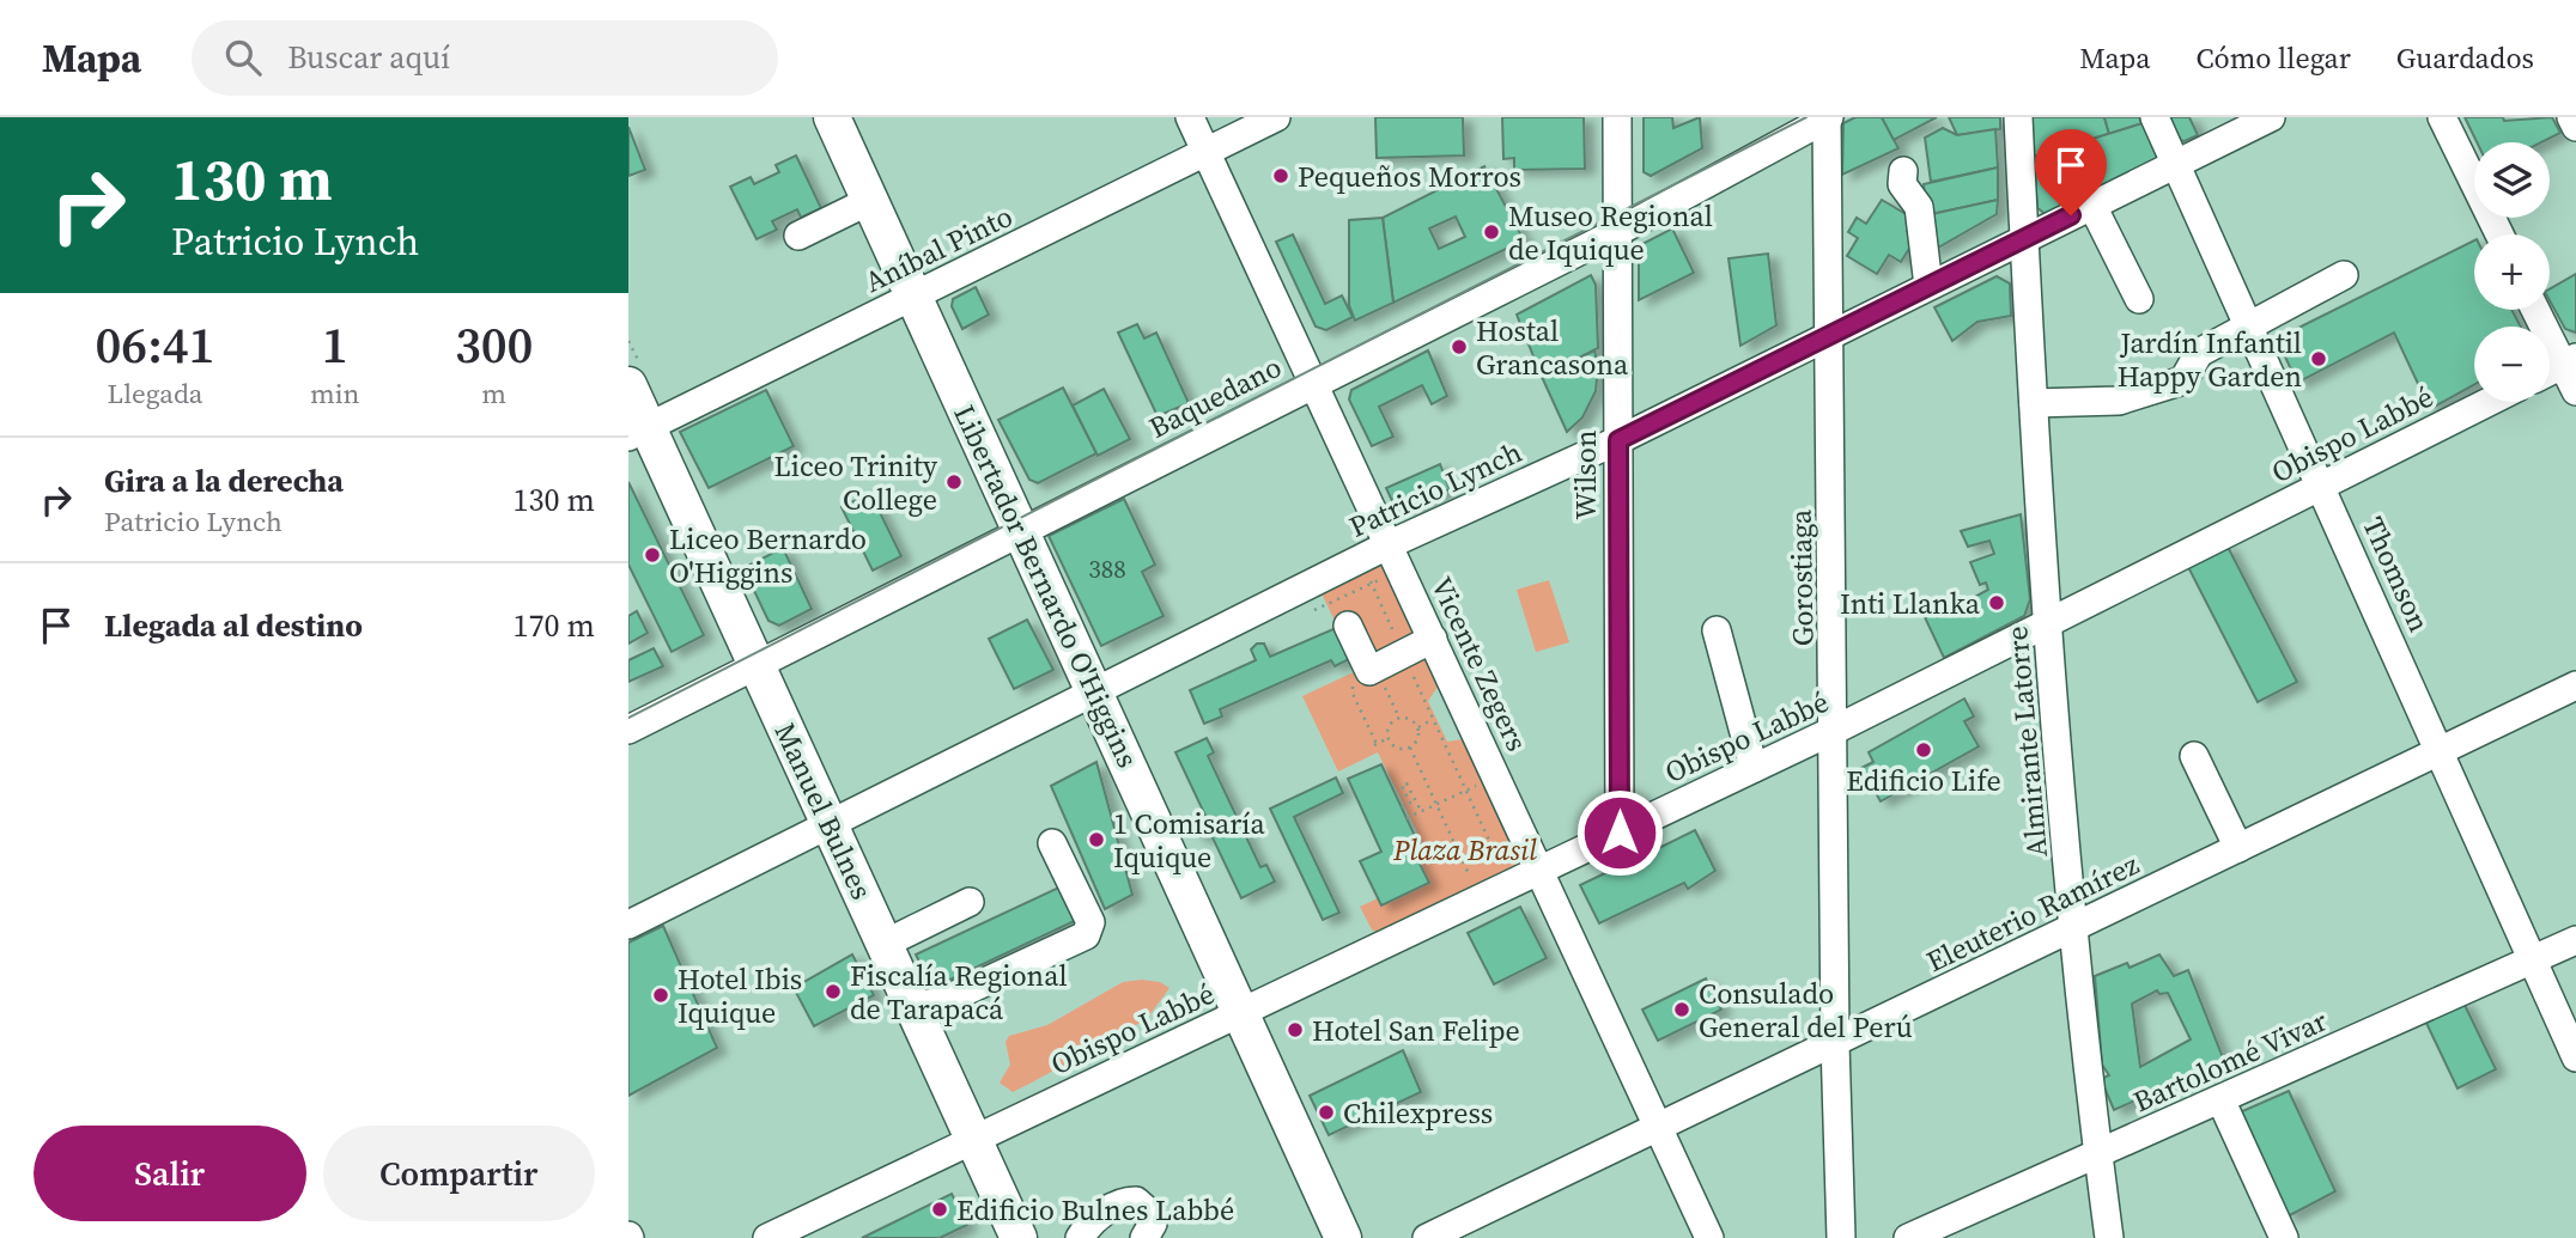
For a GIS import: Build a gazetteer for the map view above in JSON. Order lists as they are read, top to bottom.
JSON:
{
  "streets": {
    "main road": ["Libertador Bernardo O'Higgins", "Manuel Bulnes"],
    "street": [
      "Aníbal Pinto",
      "Baquedano",
      "Obispo Labbé",
      "Wilson",
      "Patricio Lynch",
      "Thomson",
      "Gorostiaga",
      "Vicente Zegers",
      "Almirante Latorre",
      "Eleuterio Ramírez",
      "Bartolomé Vivar"
    ]
  },
  "crossings": [
    ["Aníbal Pinto", "Libertador Bernardo O'Higgins"],
    ["Aníbal Pinto", "Vicente Zegers"],
    ["Aníbal Pinto", "Manuel Bulnes"],
    ["Baquedano", "Wilson"],
    ["Baquedano", "Gorostiaga"],
    ["Baquedano", "Libertador Bernardo O'Higgins"],
    ["Baquedano", "Vicente Zegers"],
    ["Baquedano", "Manuel Bulnes"],
    ["Obispo Labbé", "Wilson"],
    ["Obispo Labbé", "Thomson"],
    ["Obispo Labbé", "Gorostiaga"],
    ["Obispo Labbé", "Libertador Bernardo O'Higgins"],
    ["Obispo Labbé", "Vicente Zegers"],
    ["Obispo Labbé", "Almirante Latorre"],
    ["Obispo Labbé", "Manuel Bulnes"],
    ["Wilson", "Patricio Lynch"],
    ["Patricio Lynch", "Thomson"],
    ["Patricio Lynch", "Gorostiaga"],
    ["Patricio Lynch", "Libertador Bernardo O'Higgins"],
    ["Patricio Lynch", "Vicente Zegers"],
    ["Patricio Lynch", "Almirante Latorre"],
    ["Patricio Lynch", "Manuel Bulnes"],
    ["Thomson", "Eleuterio Ramírez"],
    ["Thomson", "Bartolomé Vivar"],
    ["Gorostiaga", "Eleuterio Ramírez"],
    ["Vicente Zegers", "Eleuterio Ramírez"],
    ["Almirante Latorre", "Eleuterio Ramírez"],
    ["Almirante Latorre", "Bartolomé Vivar"]
  ],
  "parks": ["Plaza Brasil"],
  "places": [
    "Pequeños Morros",
    "Museo Regional de Iquique",
    "Hostal Grancasona",
    "Jardín Infantil Happy Garden",
    "Liceo Trinity College",
    "Liceo Bernardo O'Higgins",
    "Inti Llanka",
    "Edificio Life",
    "1 Comisaría Iquique",
    "Fiscalía Regional de Tarapacá",
    "Hotel Ibis Iquique",
    "Consulado General del Perú",
    "Hotel San Felipe",
    "Chilexpress",
    "Edificio Bulnes Labbé"
  ],
  "house_numbers": ["388"],
  "page": {
    "header": "Mapa",
    "search": "Buscar aquí",
    "nav": ["Mapa", "Cómo llegar", "Guardados"],
    "turn": ["130 m", "Patricio Lynch"],
    "map_buttons": ["+", "−"],
    "eta": [
      "06:41",
      "Llegada",
      "1",
      "min",
      "300",
      "m"
    ],
    "list": [
      {
        "name": "Gira a la derecha",
        "note": "Patricio Lynch",
        "value": "130 m"
      },
      {
        "name": "Llegada al destino",
        "value": "170 m"
      }
    ],
    "buttons": ["Salir", "Compartir"]
  }
}
